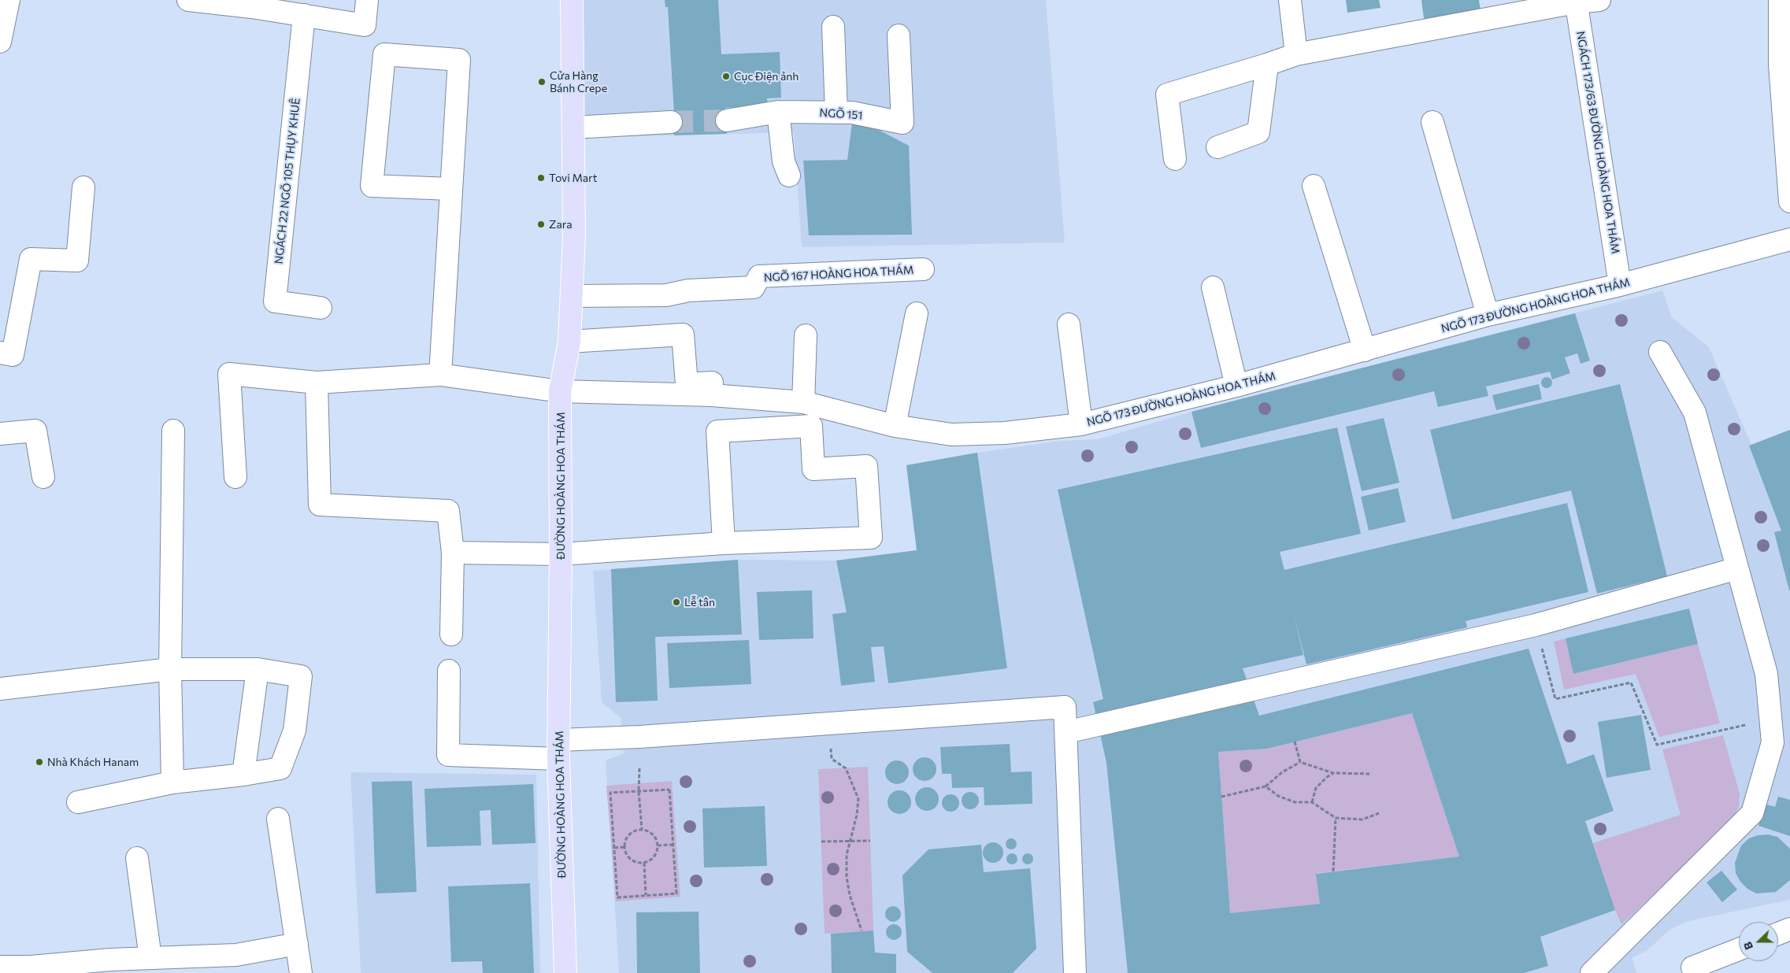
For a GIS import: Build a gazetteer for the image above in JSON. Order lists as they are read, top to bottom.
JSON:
{
  "streets": {
    "main road": ["ĐƯỜNG HOÀNG HOA THÁM"],
    "street": [
      "NGÕ 151",
      "NGÁCH 173/63 ĐƯỜNG HOÀNG HOA THÁM",
      "NGÁCH 22 NGÕ 105 THỤY KHUÊ",
      "NGÕ 167 HOÀNG HOA THÁM",
      "NGÕ 173 ĐƯỜNG HOÀNG HOA THÁM"
    ]
  },
  "crossings": [
    ["NGÁCH 173/63 ĐƯỜNG HOÀNG HOA THÁM", "NGÕ 173 ĐƯỜNG HOÀNG HOA THÁM"],
    ["NGÕ 167 HOÀNG HOA THÁM", "ĐƯỜNG HOÀNG HOA THÁM"],
    ["NGÕ 173 ĐƯỜNG HOÀNG HOA THÁM", "ĐƯỜNG HOÀNG HOA THÁM"]
  ],
  "places": [
    "Cục Điện ảnh",
    "Cửa Hàng Bánh Crepe",
    "Tovi Mart",
    "Zara",
    "Lễ tân",
    "Nhà Khách Hanam"
  ],
  "north": "left"
}
